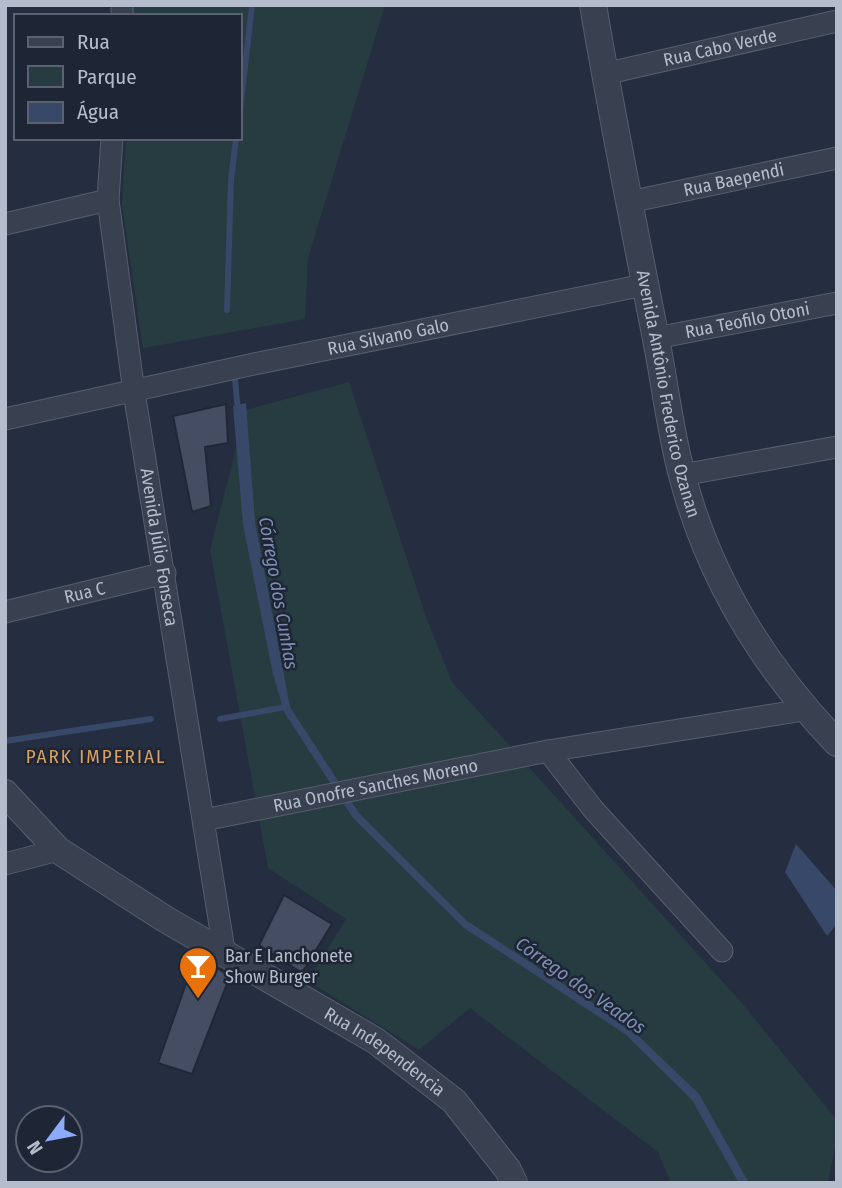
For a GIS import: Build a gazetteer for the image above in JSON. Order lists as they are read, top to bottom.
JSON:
{
  "streets": {
    "street": [
      "Rua Cabo Verde",
      "Rua Baependi",
      "Rua Teofilo Otoni",
      "Rua Silvano Galo",
      "Avenida Antônio Frederico Ozanan",
      "Avenida Júlio Fonseca",
      "Rua C",
      "Rua Onofre Sanches Moreno",
      "Rua Independencia"
    ]
  },
  "crossings": [
    ["Rua Cabo Verde", "Avenida Antônio Frederico Ozanan"],
    ["Rua Baependi", "Avenida Antônio Frederico Ozanan"],
    ["Rua Teofilo Otoni", "Avenida Antônio Frederico Ozanan"],
    ["Rua Silvano Galo", "Avenida Antônio Frederico Ozanan"],
    ["Rua Silvano Galo", "Avenida Júlio Fonseca"],
    ["Avenida Antônio Frederico Ozanan", "Rua Onofre Sanches Moreno"],
    ["Avenida Júlio Fonseca", "Rua C"],
    ["Avenida Júlio Fonseca", "Rua Onofre Sanches Moreno"],
    ["Avenida Júlio Fonseca", "Rua Independencia"]
  ],
  "districts": ["PARK IMPERIAL"],
  "water": ["Córrego dos Cunhas", "Córrego dos Veados"],
  "places": {
    "bar": ["Bar E Lanchonete Show Burger"]
  },
  "legend": ["Rua", "Parque", "Água"],
  "north": "bottom left"
}
